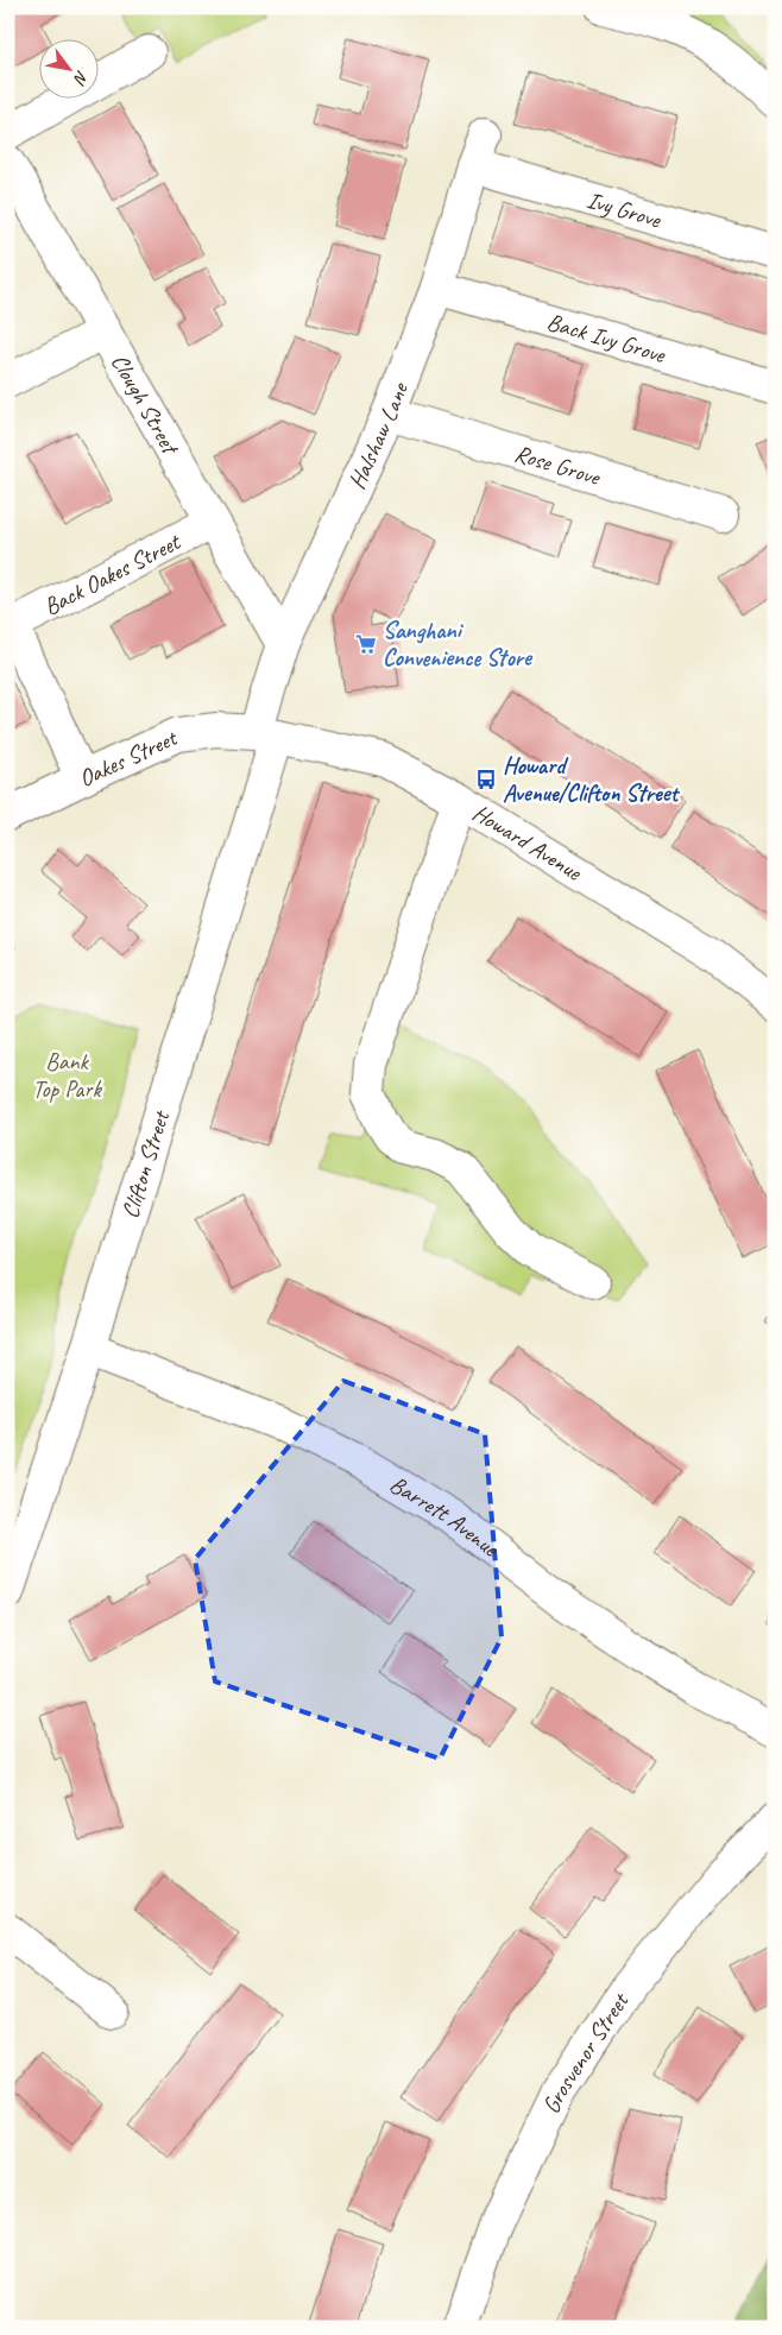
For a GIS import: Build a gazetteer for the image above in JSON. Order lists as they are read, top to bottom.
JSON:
{
  "streets": {
    "main road": [
      "Ivy Grove",
      "Back Ivy Grove",
      "Clough Street",
      "Halshaw Lane",
      "Rose Grove",
      "Back Oakes Street",
      "Oakes Street",
      "Howard Avenue",
      "Clifton Street",
      "Barrett Avenue",
      "Grosvenor Street"
    ]
  },
  "crossings": [
    ["Ivy Grove", "Halshaw Lane"],
    ["Back Ivy Grove", "Halshaw Lane"],
    ["Clough Street", "Halshaw Lane"],
    ["Clough Street", "Back Oakes Street"],
    ["Halshaw Lane", "Rose Grove"],
    ["Halshaw Lane", "Oakes Street"],
    ["Halshaw Lane", "Howard Avenue"],
    ["Halshaw Lane", "Clifton Street"],
    ["Back Oakes Street", "Oakes Street"],
    ["Oakes Street", "Howard Avenue"],
    ["Oakes Street", "Clifton Street"],
    ["Howard Avenue", "Clifton Street"],
    ["Clifton Street", "Barrett Avenue"]
  ],
  "parks": ["Bank Top Park"],
  "places": {
    "supermarket": ["Sanghani Convenience Store"],
    "bus stop": ["Howard Avenue/Clifton Street"]
  },
  "north": "bottom right"
}
